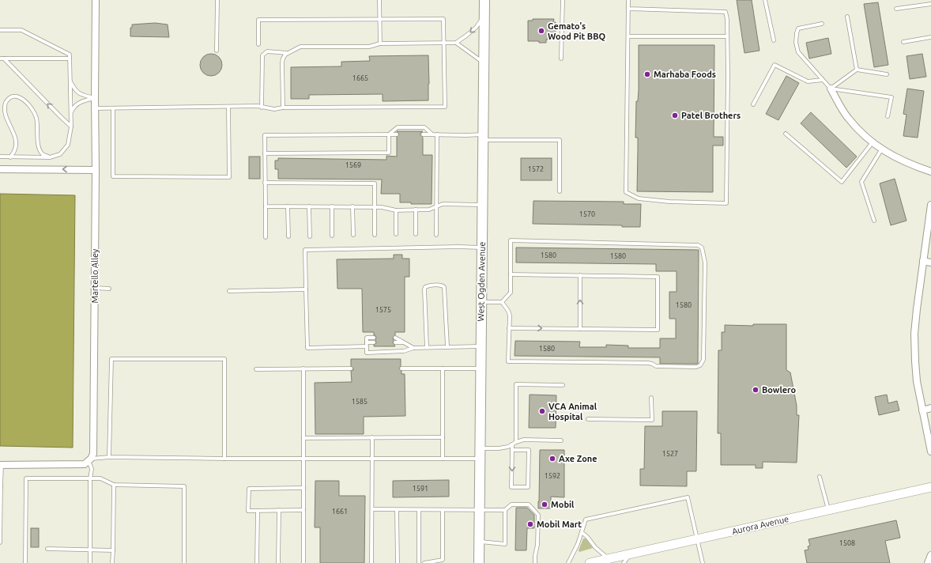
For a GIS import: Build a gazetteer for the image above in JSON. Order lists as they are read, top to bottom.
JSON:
{
  "streets": {
    "main road": ["West Ogden Avenue", "Aurora Avenue"],
    "street": ["Martello Alley"]
  },
  "places": [
    "Gemato's Wood Pit BBQ",
    "Marhaba Foods",
    "Patel Brothers",
    "Bowlero",
    "VCA Animal Hospital",
    "Axe Zone",
    "Mobil",
    "Mobil Mart"
  ],
  "house_numbers": [
    "1665",
    "1569",
    "1572",
    "1570",
    "1580",
    "1580",
    "1580",
    "1575",
    "1580",
    "1585",
    "1527",
    "1592",
    "1591",
    "1661",
    "1508"
  ]
}
